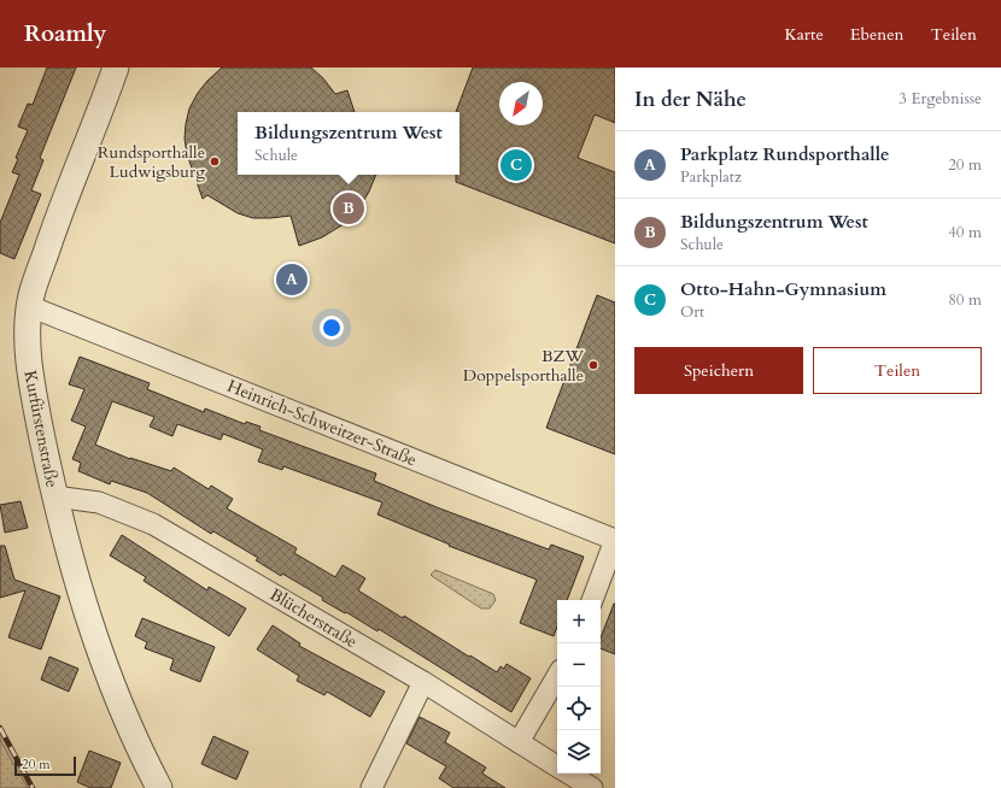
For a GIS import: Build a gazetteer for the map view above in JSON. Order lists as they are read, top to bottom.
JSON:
{
  "streets": {
    "street": ["Heinrich-Schweitzer-Straße", "Kurfürstenstraße", "Blücherstraße"]
  },
  "crossings": [
    ["Heinrich-Schweitzer-Straße", "Kurfürstenstraße"],
    ["Kurfürstenstraße", "Blücherstraße"]
  ],
  "places": ["Rundsporthalle Ludwigsburg", "BZW Doppelsporthalle"],
  "scale_bar": "20 m",
  "north": "bottom left",
  "page": {
    "header": "Roamly",
    "nav": ["Karte", "Ebenen", "Teilen"],
    "heading": ["In der Nähe", "3 Ergebnisse"],
    "popup": ["Bildungszentrum West", "Schule"],
    "list": [
      {
        "mark": "A",
        "name": "Parkplatz Rundsporthalle",
        "note": "Parkplatz",
        "value": "20 m"
      },
      {
        "mark": "B",
        "name": "Bildungszentrum West",
        "note": "Schule",
        "value": "40 m"
      },
      {
        "mark": "C",
        "name": "Otto-Hahn-Gymnasium",
        "note": "Ort",
        "value": "80 m"
      }
    ],
    "pins": ["C", "B", "A"],
    "buttons": ["Speichern", "Teilen"],
    "map_buttons": ["+", "−"],
    "scale": "20 m"
  }
}
